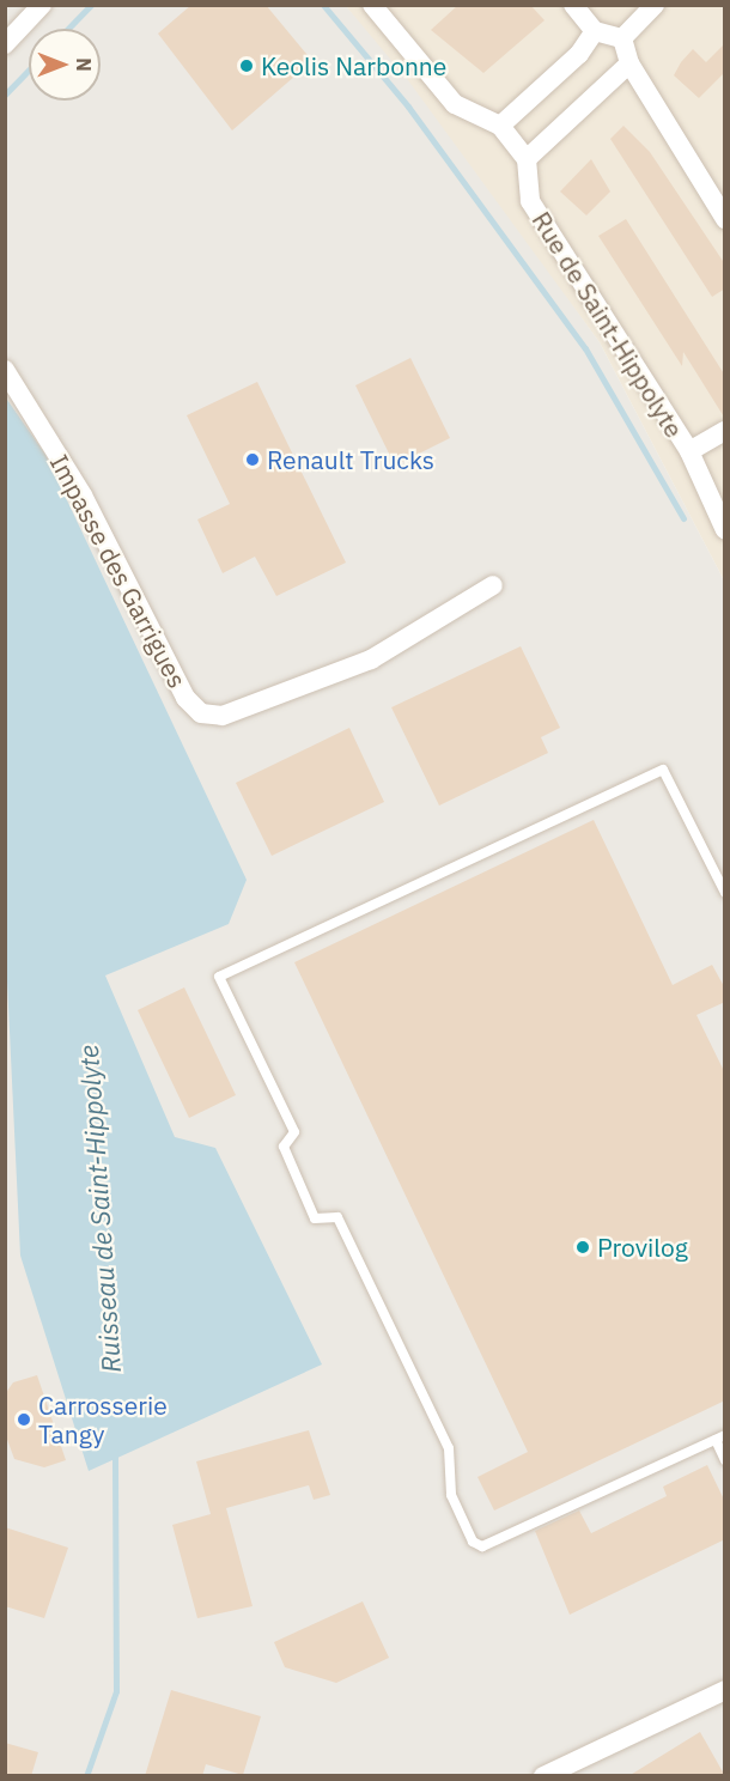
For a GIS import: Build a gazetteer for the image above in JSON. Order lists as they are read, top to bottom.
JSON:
{
  "streets": {
    "street": ["Rue de Saint-Hippolyte", "Impasse des Garrigues"]
  },
  "water": ["Ruisseau de Saint-Hippolyte"],
  "places": [
    "Keolis Narbonne",
    "Renault Trucks",
    "Provilog",
    "Carrosserie Tangy"
  ],
  "north": "right"
}
